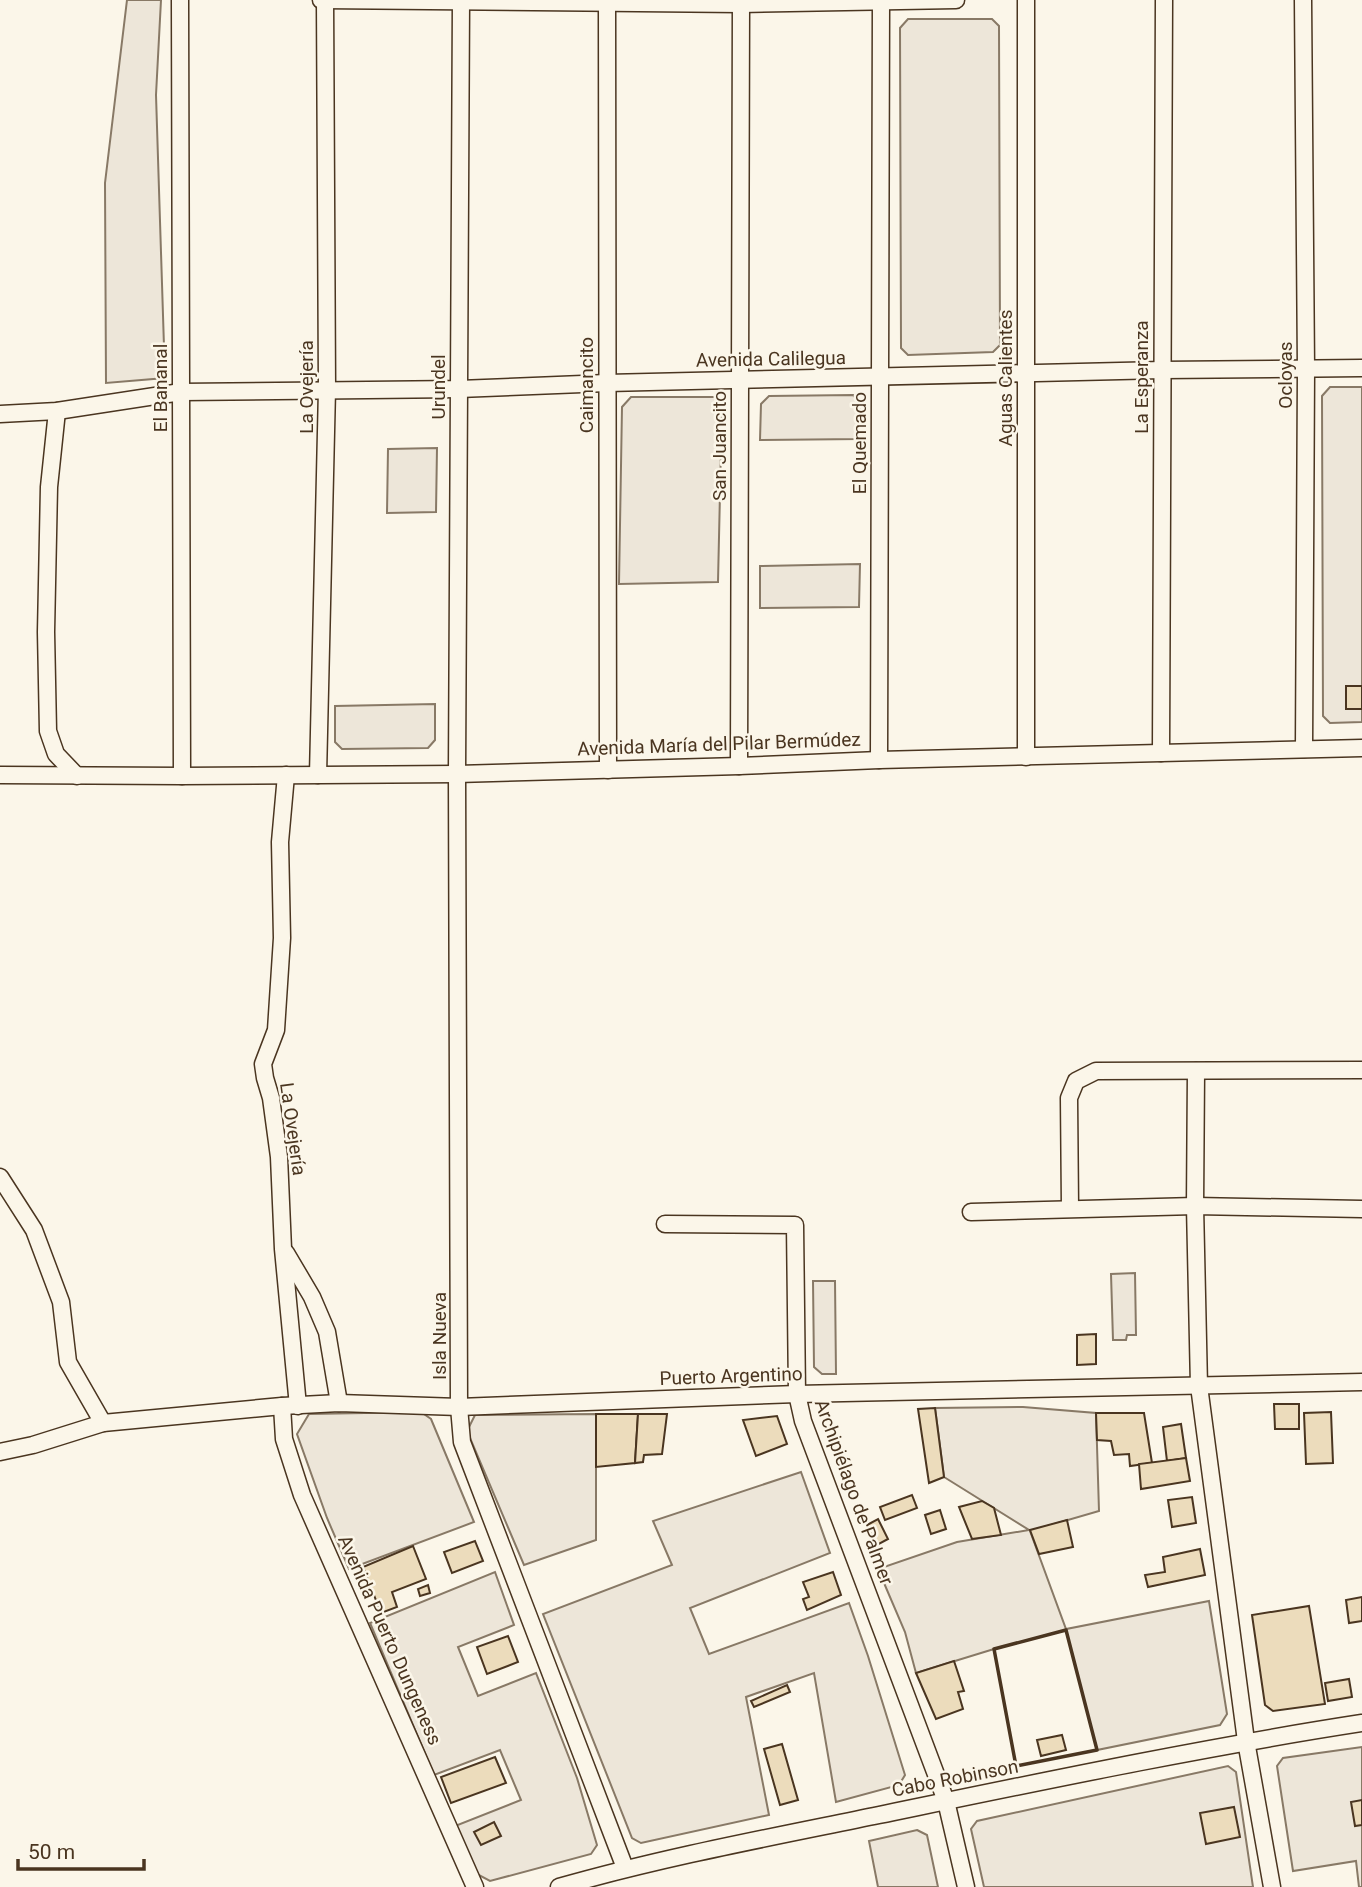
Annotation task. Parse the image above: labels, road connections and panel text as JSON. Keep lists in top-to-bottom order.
{
  "streets": {
    "street": [
      "Avenida Calilegua",
      "Ocloyas",
      "La Esperanza",
      "Aguas Calientes",
      "Caimancito",
      "La Ovejería",
      "Urundel",
      "El Bananal",
      "El Quemado",
      "San Juancito",
      "Avenida María del Pilar Bermúdez",
      "Isla Nueva",
      "Puerto Argentino",
      "Archipiélago de Palmer",
      "Avenida Puerto Dungeness",
      "Cabo Robinson"
    ]
  },
  "crossings": [
    ["Avenida Calilegua", "Ocloyas"],
    ["Avenida Calilegua", "La Esperanza"],
    ["Avenida Calilegua", "Aguas Calientes"],
    ["Avenida Calilegua", "Caimancito"],
    ["Avenida Calilegua", "La Ovejería"],
    ["Avenida Calilegua", "Urundel"],
    ["Avenida Calilegua", "El Bananal"],
    ["Avenida Calilegua", "El Quemado"],
    ["Avenida Calilegua", "San Juancito"],
    ["Ocloyas", "Avenida María del Pilar Bermúdez"],
    ["La Esperanza", "Avenida María del Pilar Bermúdez"],
    ["Aguas Calientes", "Avenida María del Pilar Bermúdez"],
    ["Caimancito", "Avenida María del Pilar Bermúdez"],
    ["La Ovejería", "Avenida María del Pilar Bermúdez"],
    ["La Ovejería", "Puerto Argentino"],
    ["La Ovejería", "Avenida Puerto Dungeness"],
    ["Urundel", "Avenida María del Pilar Bermúdez"],
    ["Urundel", "Isla Nueva"],
    ["El Bananal", "Avenida María del Pilar Bermúdez"],
    ["El Quemado", "Avenida María del Pilar Bermúdez"],
    ["San Juancito", "Avenida María del Pilar Bermúdez"],
    ["Avenida María del Pilar Bermúdez", "Isla Nueva"],
    ["Isla Nueva", "Puerto Argentino"],
    ["Isla Nueva", "Cabo Robinson"],
    ["Puerto Argentino", "Archipiélago de Palmer"],
    ["Puerto Argentino", "Avenida Puerto Dungeness"],
    ["Archipiélago de Palmer", "Cabo Robinson"]
  ],
  "scale_bar": "50 m"
}
